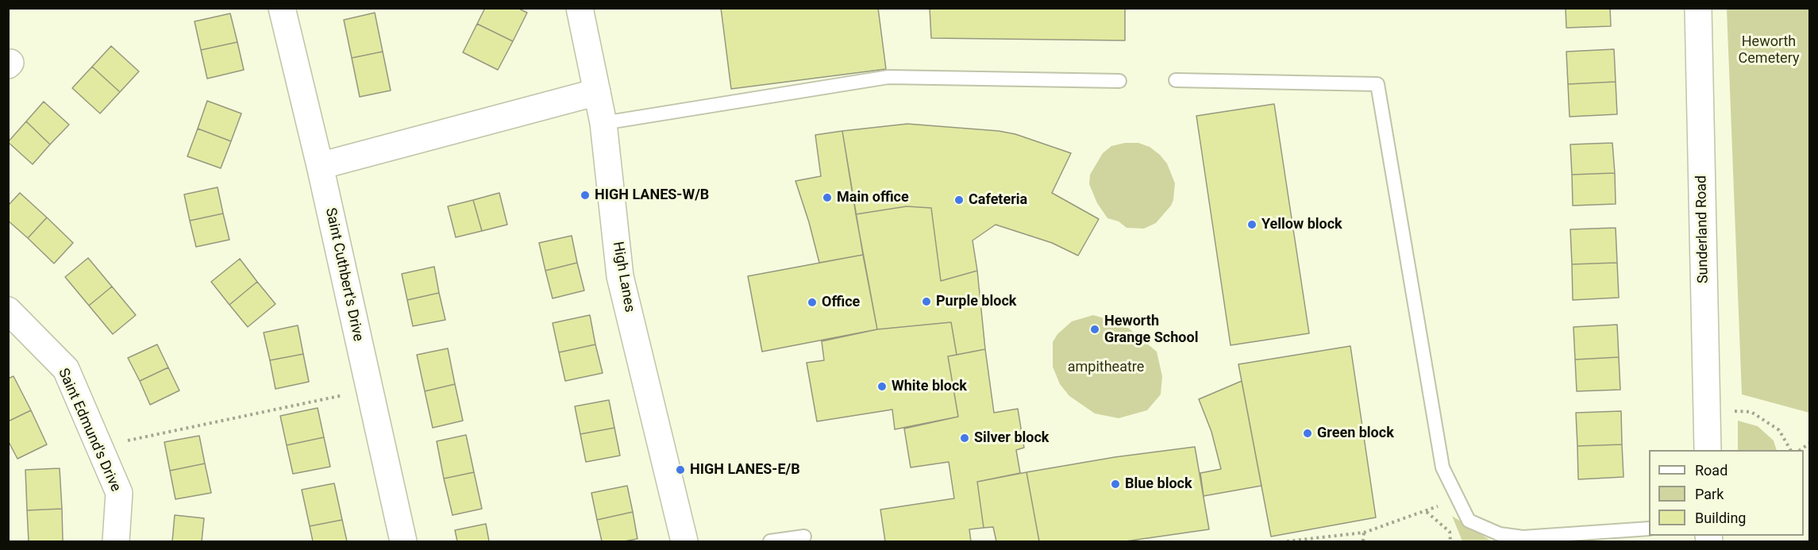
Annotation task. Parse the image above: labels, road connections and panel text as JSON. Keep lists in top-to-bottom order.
{
  "streets": {
    "street": [
      "Sunderland Road",
      "Saint Cuthbert's Drive",
      "High Lanes",
      "Saint Edmund's Drive"
    ]
  },
  "parks": ["Heworth Cemetery", "ampitheatre"],
  "places": [
    "HIGH LANES-W/B",
    "Main office",
    "Cafeteria",
    "Yellow block",
    "Purple block",
    "Office",
    "Heworth Grange School",
    "White block",
    "Green block",
    "Silver block",
    "HIGH LANES-E/B",
    "Blue block"
  ],
  "legend": ["Road", "Park", "Building"]
}
